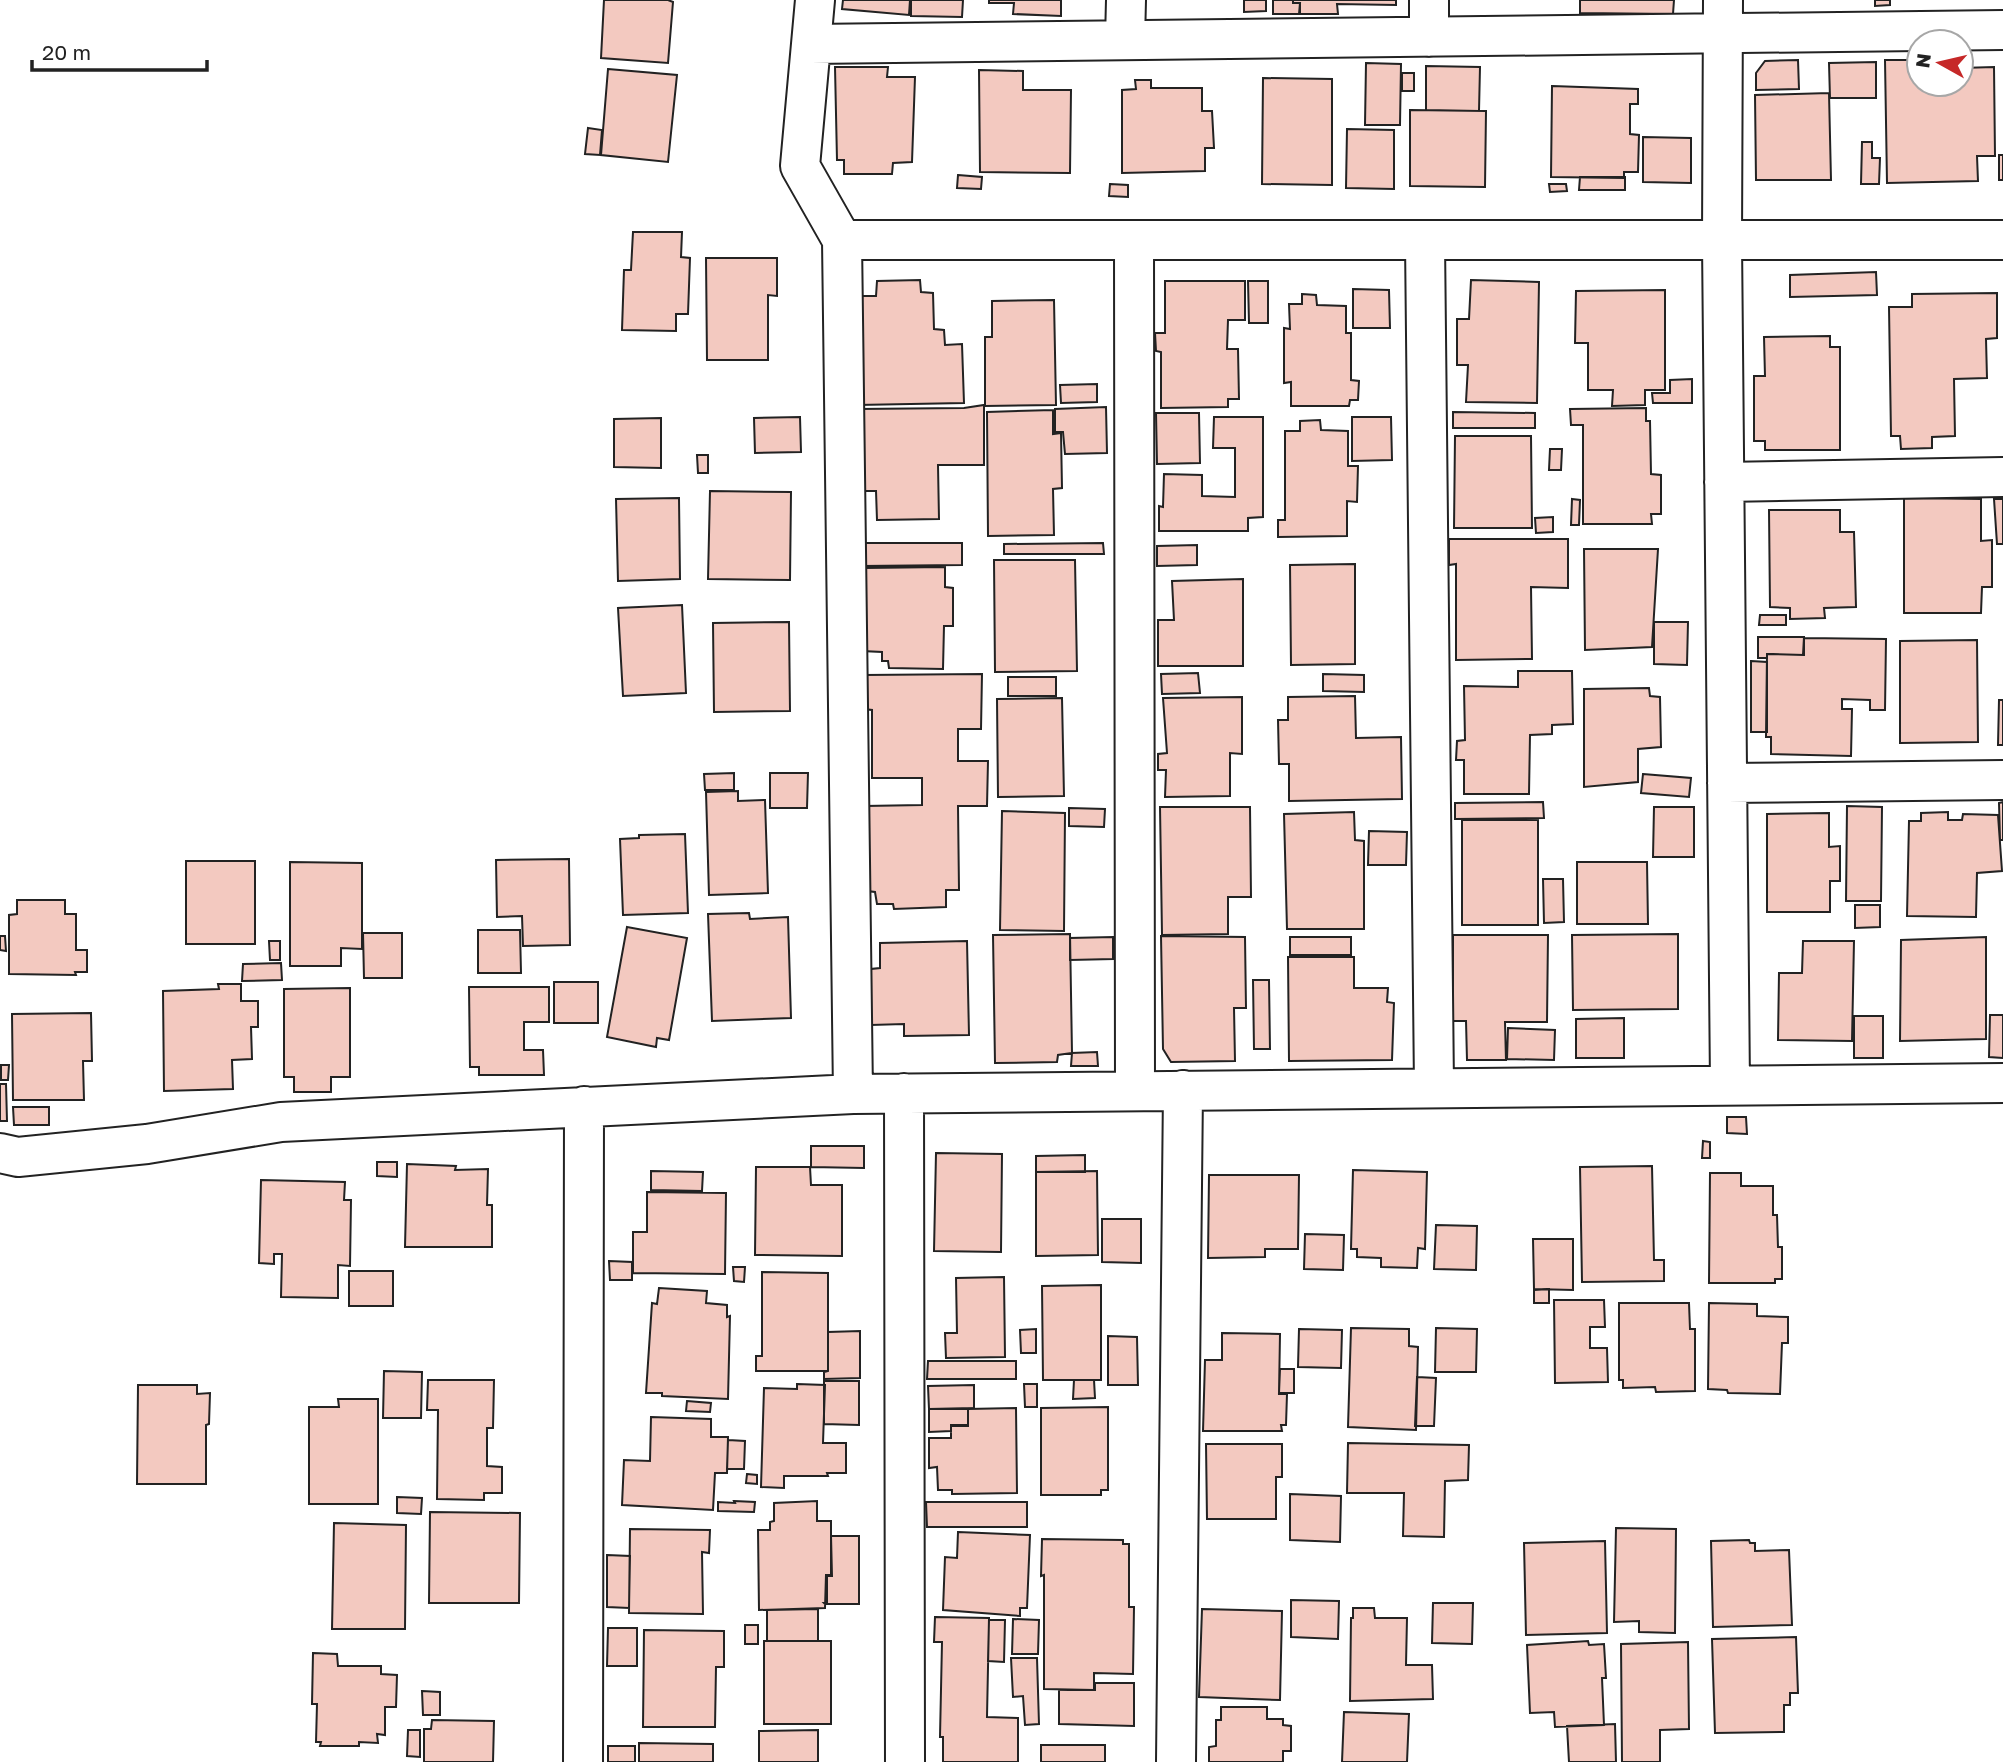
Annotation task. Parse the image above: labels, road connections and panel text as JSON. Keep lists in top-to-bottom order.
{
  "scale_bar": "20 m",
  "north": "left"
}
